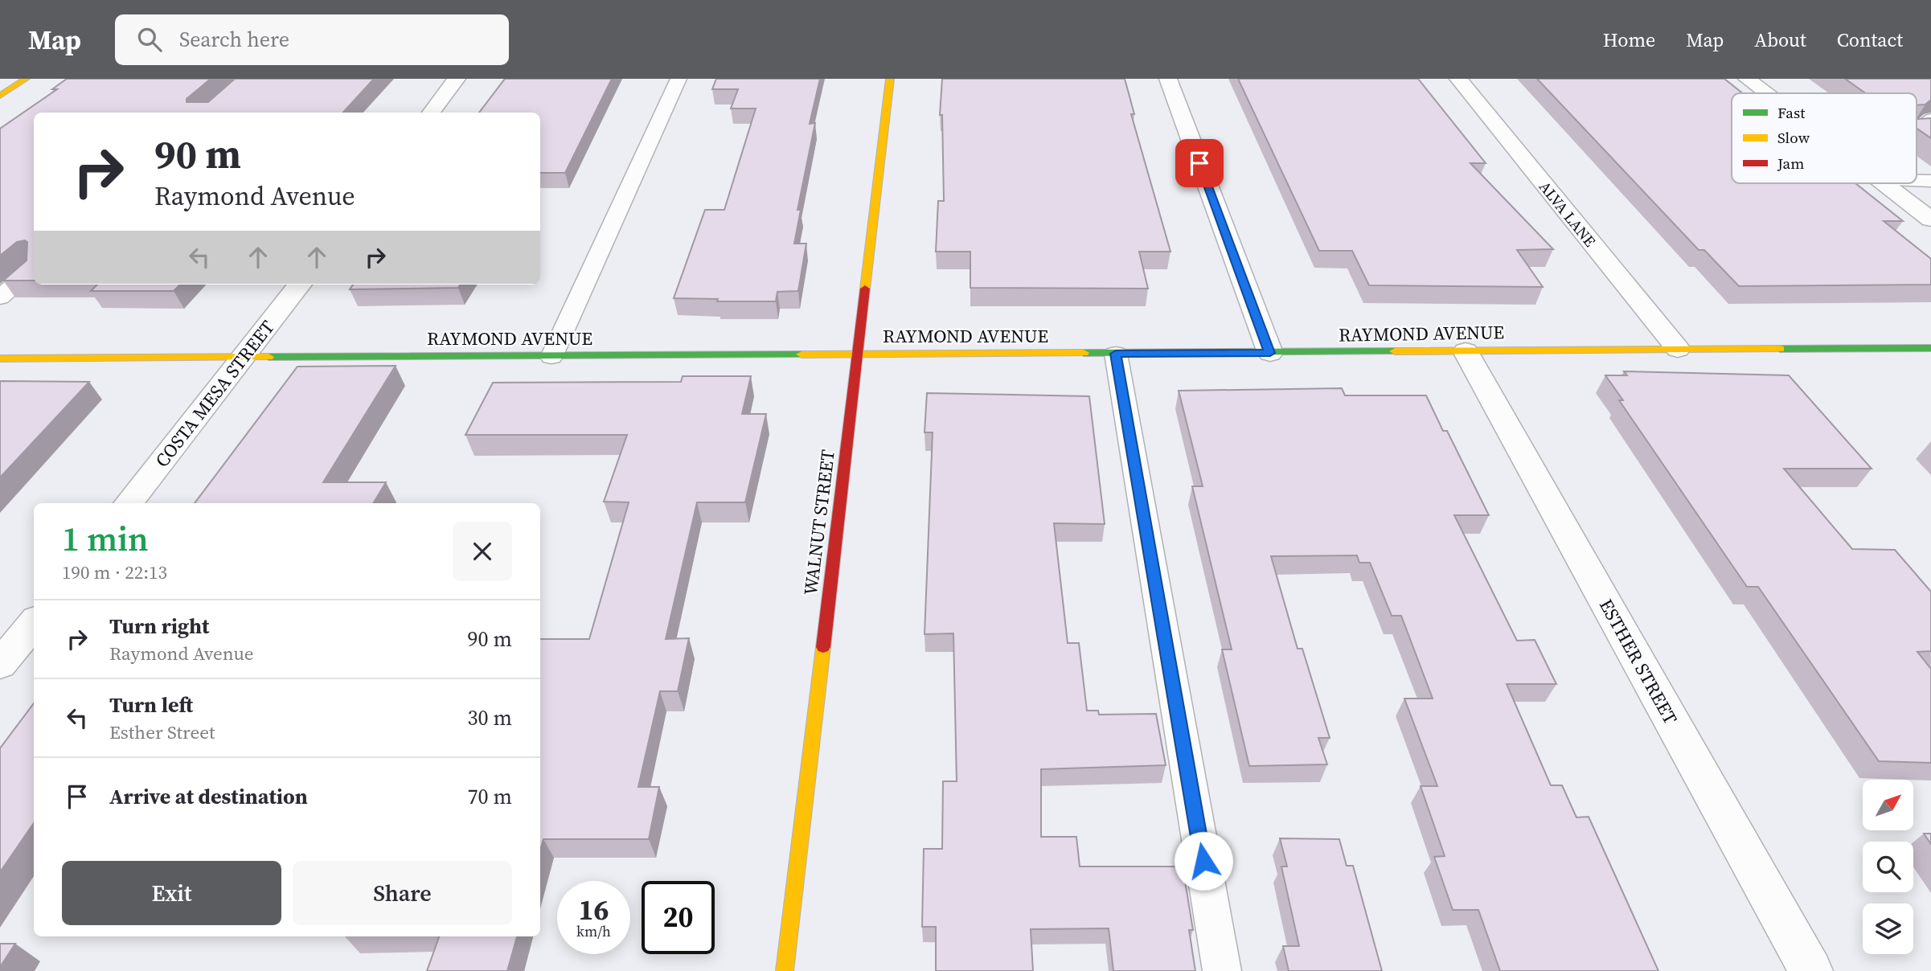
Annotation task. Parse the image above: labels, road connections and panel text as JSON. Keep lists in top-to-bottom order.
{
  "streets": {
    "street": [
      "ALVA LANE",
      "RAYMOND AVENUE",
      "COSTA MESA STREET",
      "WALNUT STREET",
      "ESTHER STREET"
    ]
  },
  "crossings": [
    ["ALVA LANE", "RAYMOND AVENUE"],
    ["RAYMOND AVENUE", "COSTA MESA STREET"],
    ["RAYMOND AVENUE", "WALNUT STREET"],
    ["RAYMOND AVENUE", "ESTHER STREET"]
  ],
  "legend": ["Fast", "Slow", "Jam"],
  "north": "top right",
  "page": {
    "header": "Map",
    "search": "Search here",
    "nav": [
      "Home",
      "Map",
      "About",
      "Contact"
    ],
    "turn": ["90 m", "Raymond Avenue"],
    "heading": ["1 min", "190 m · 22:13"],
    "list": [
      {
        "name": "Turn right",
        "note": "Raymond Avenue",
        "value": "90 m"
      },
      {
        "name": "Turn left",
        "note": "Esther Street",
        "value": "30 m"
      },
      {
        "name": "Arrive at destination",
        "value": "70 m"
      }
    ],
    "buttons": ["Exit", "Share"],
    "speed": "16 km/h",
    "limit": "20"
  }
}
